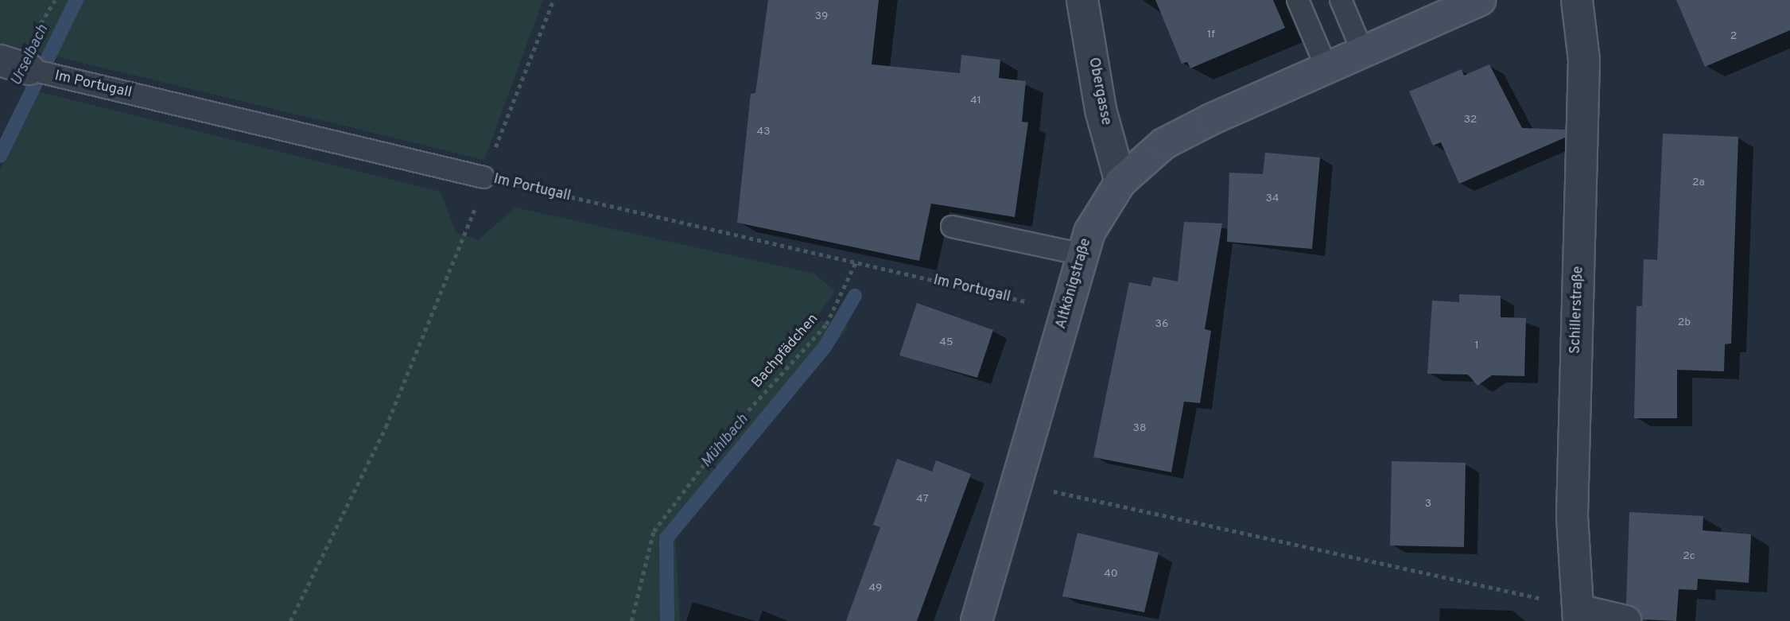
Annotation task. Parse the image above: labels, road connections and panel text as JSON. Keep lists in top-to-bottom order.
{
  "streets": {
    "street": [
      "Im Portugall",
      "Obergasse",
      "Altkönigstraße",
      "Schillerstraße"
    ],
    "path": ["Bachpfädchen"]
  },
  "crossings": [
    ["Im Portugall", "Altkönigstraße"],
    ["Im Portugall", "Bachpfädchen"],
    ["Obergasse", "Altkönigstraße"]
  ],
  "water": ["Urselbach", "Mühlbach"],
  "house_numbers": [
    "39",
    "1f",
    "2",
    "41",
    "32",
    "43",
    "2a",
    "34",
    "2b",
    "36",
    "45",
    "1",
    "38",
    "47",
    "3",
    "2c",
    "40",
    "49"
  ]
}
